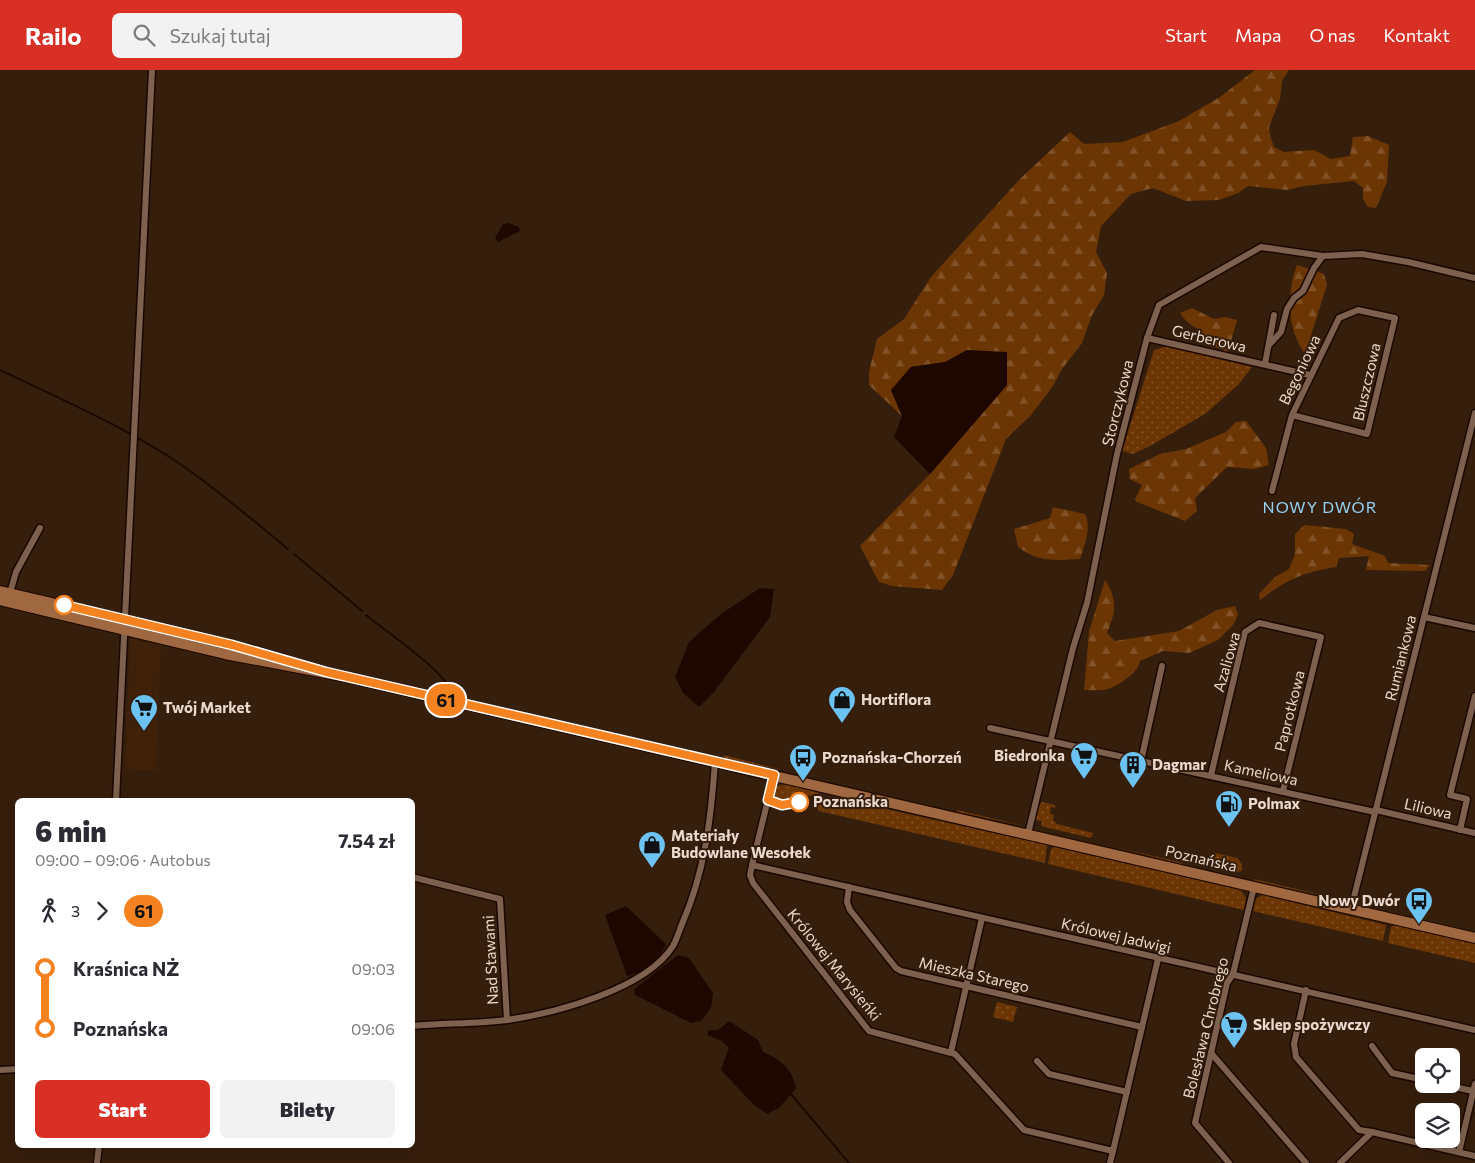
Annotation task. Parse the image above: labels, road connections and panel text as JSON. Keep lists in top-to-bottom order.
{
  "streets": {
    "main road": ["Poznańska"],
    "street": [
      "Gerberowa",
      "Begoniowa",
      "Bluszczowa",
      "Storczykowa",
      "Rumiankowa",
      "Azaliowa",
      "Paprotkowa",
      "Kameliowa",
      "Liliowa",
      "Królowej Jadwigi",
      "Nad Stawami",
      "Królowej Marysieńki",
      "Mieszka Starego",
      "Bolesława Chrobrego"
    ]
  },
  "crossings": [
    ["Gerberowa", "Begoniowa"],
    ["Gerberowa", "Storczykowa"],
    ["Begoniowa", "Bluszczowa"],
    ["Storczykowa", "Kameliowa"],
    ["Storczykowa", "Poznańska"],
    ["Rumiankowa", "Kameliowa"],
    ["Rumiankowa", "Liliowa"],
    ["Rumiankowa", "Poznańska"],
    ["Azaliowa", "Paprotkowa"],
    ["Azaliowa", "Kameliowa"],
    ["Paprotkowa", "Kameliowa"],
    ["Kameliowa", "Liliowa"],
    ["Poznańska", "Bolesława Chrobrego"],
    ["Królowej Jadwigi", "Królowej Marysieńki"],
    ["Królowej Jadwigi", "Mieszka Starego"],
    ["Królowej Jadwigi", "Bolesława Chrobrego"]
  ],
  "districts": ["NOWY DWÓR"],
  "places": {
    "shop": ["Hortiflora", "Materiały Budowlane Wesołek"],
    "supermarket": ["Twój Market", "Biedronka", "Sklep spożywczy"],
    "bus stop": ["Poznańska-Chorzeń", "Nowy Dwór"],
    "building": ["Dagmar"],
    "other": ["Poznańska"],
    "fuel station": ["Polmax"]
  },
  "lines": ["bus line 61"],
  "page": {
    "header": "Railo",
    "search": "Szukaj tutaj",
    "nav": [
      "Start",
      "Mapa",
      "O nas",
      "Kontakt"
    ],
    "on_map": "61",
    "heading": ["6 min", "09:00 – 09:06 · Autobus", "7.54 zł"],
    "legs": ["3", "61"],
    "list": [
      {
        "name": "Kraśnica NŻ",
        "value": "09:03"
      },
      {
        "name": "Poznańska",
        "value": "09:06"
      }
    ],
    "buttons": ["Start", "Bilety"]
  }
}
